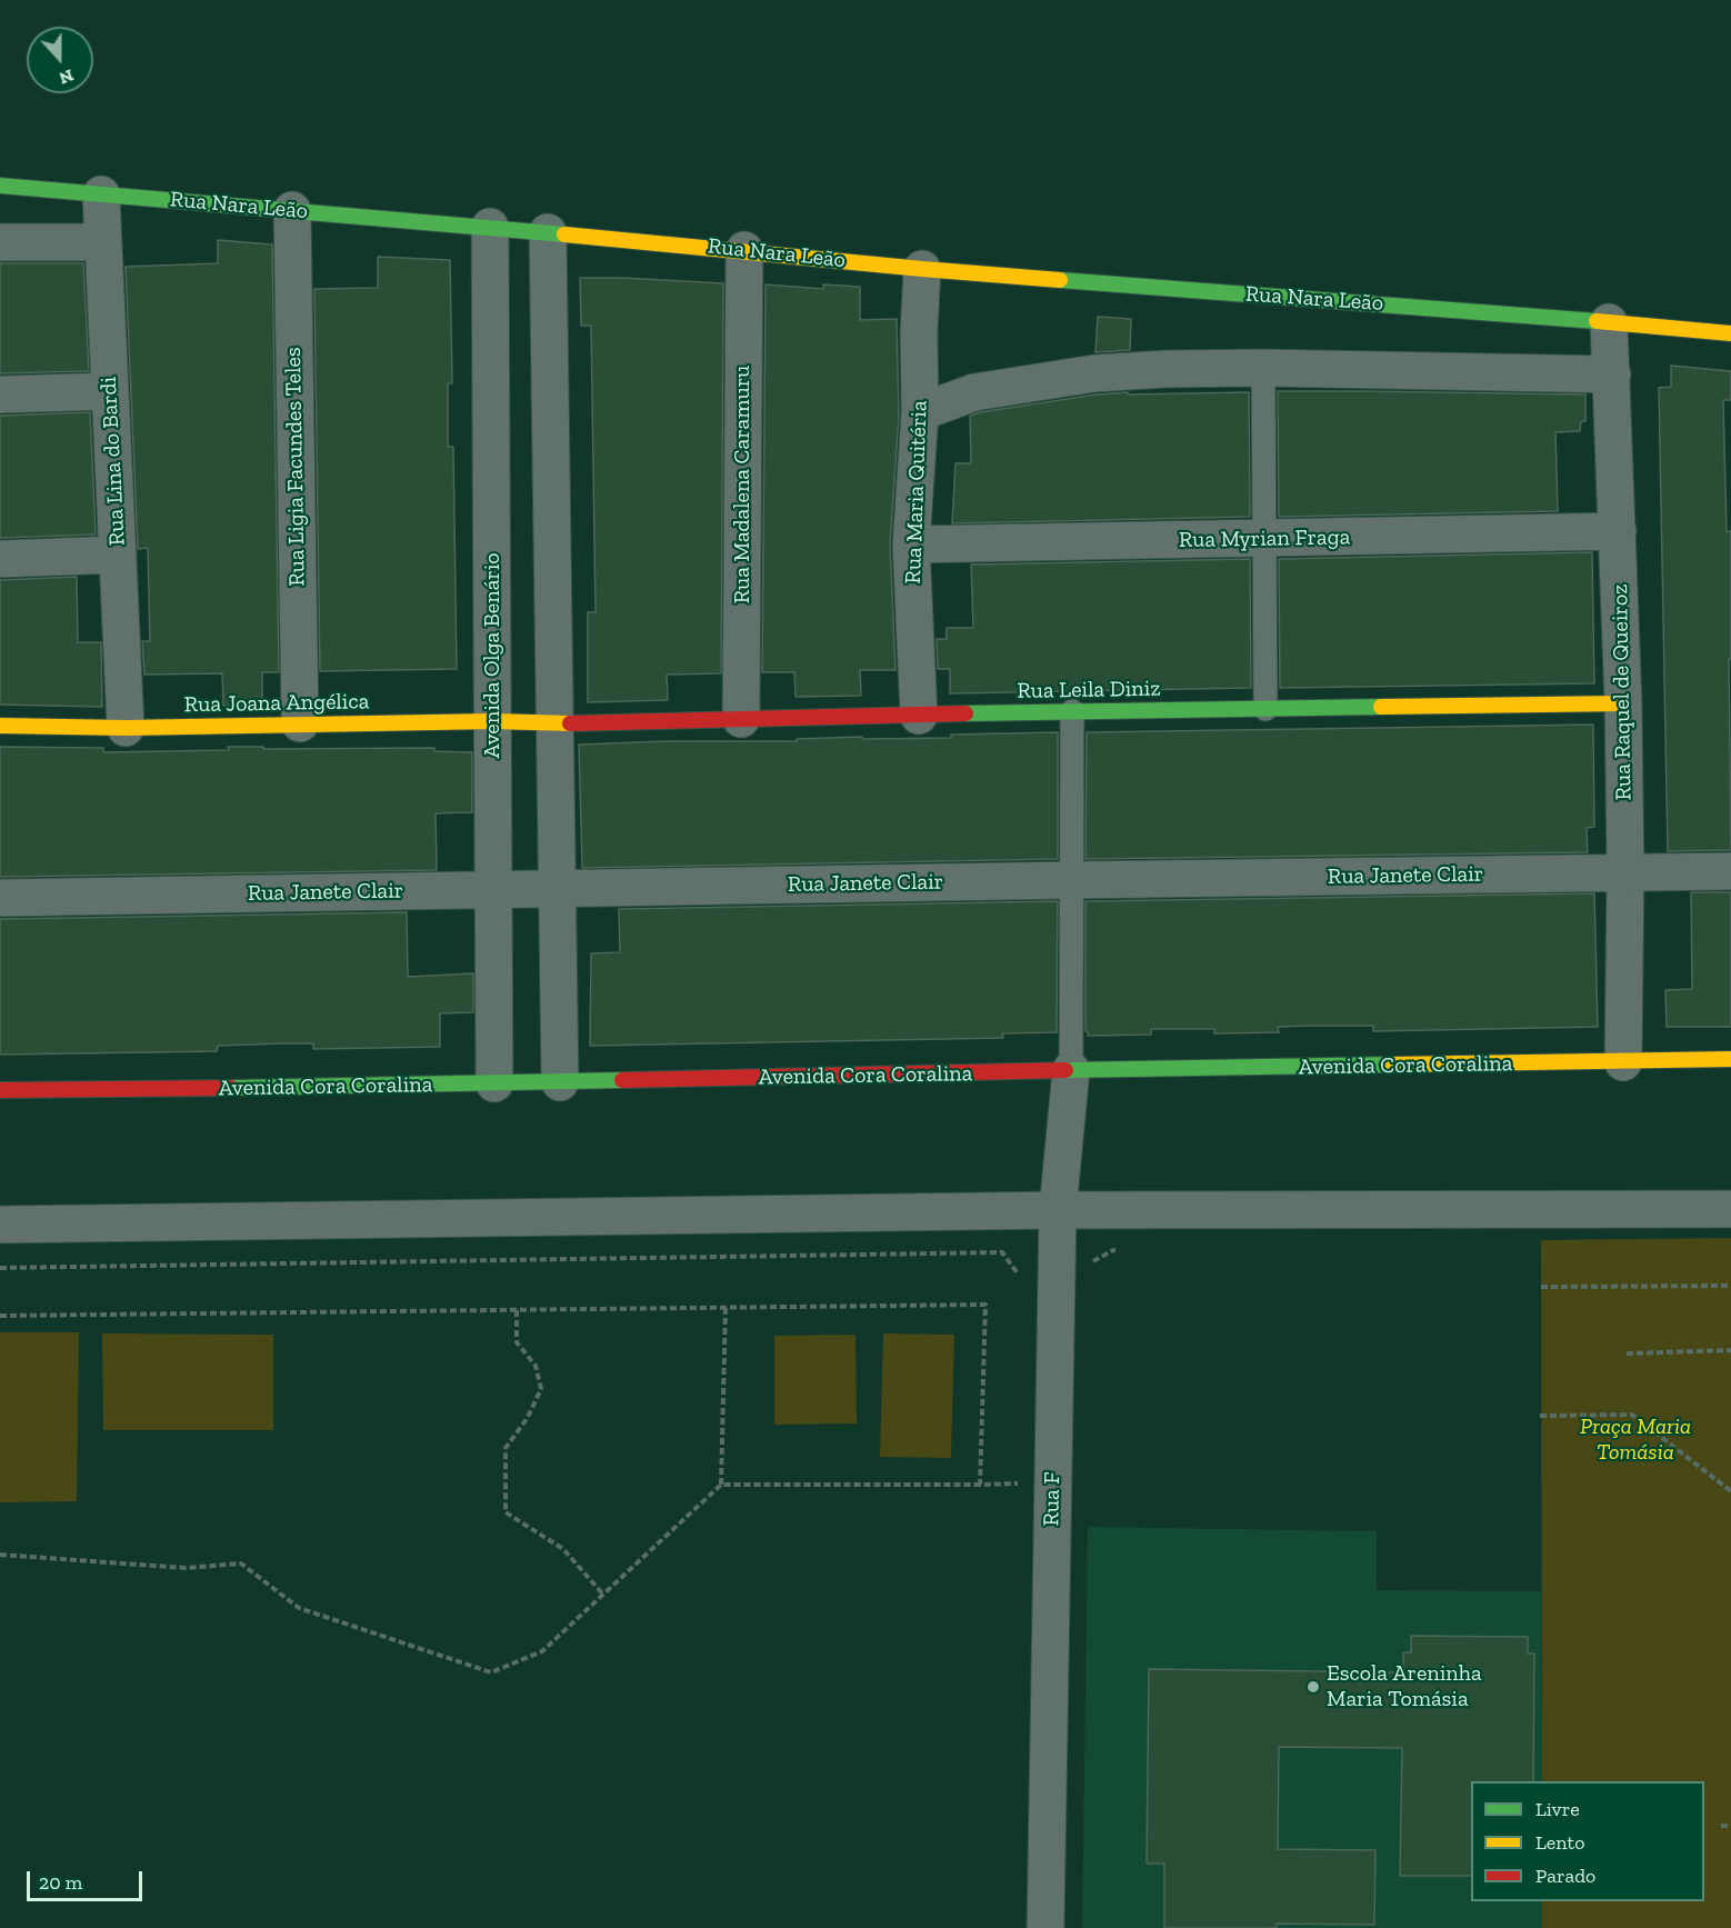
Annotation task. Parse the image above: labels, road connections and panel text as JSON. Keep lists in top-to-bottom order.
{
  "streets": {
    "street": [
      "Rua Nara Leão",
      "Rua Lina do Bardi",
      "Rua Ligia Facundes Teles",
      "Rua Madalena Caramuru",
      "Rua Maria Quitéria",
      "Rua Myrian Fraga",
      "Avenida Olga Benário",
      "Rua Leila Diniz",
      "Rua Raquel de Queiroz",
      "Rua Joana Angélica",
      "Rua Janete Clair",
      "Avenida Cora Coralina",
      "Rua F"
    ]
  },
  "crossings": [
    ["Rua Nara Leão", "Rua Lina do Bardi"],
    ["Rua Nara Leão", "Rua Ligia Facundes Teles"],
    ["Rua Nara Leão", "Rua Madalena Caramuru"],
    ["Rua Nara Leão", "Rua Maria Quitéria"],
    ["Rua Nara Leão", "Avenida Olga Benário"],
    ["Rua Nara Leão", "Rua Raquel de Queiroz"],
    ["Rua Lina do Bardi", "Rua Joana Angélica"],
    ["Rua Ligia Facundes Teles", "Rua Joana Angélica"],
    ["Rua Madalena Caramuru", "Rua Leila Diniz"],
    ["Rua Maria Quitéria", "Rua Myrian Fraga"],
    ["Rua Maria Quitéria", "Rua Leila Diniz"],
    ["Rua Myrian Fraga", "Rua Raquel de Queiroz"],
    ["Avenida Olga Benário", "Rua Joana Angélica"],
    ["Avenida Olga Benário", "Rua Janete Clair"],
    ["Avenida Olga Benário", "Avenida Cora Coralina"],
    ["Rua Leila Diniz", "Rua Raquel de Queiroz"],
    ["Rua Leila Diniz", "Rua Joana Angélica"],
    ["Rua Raquel de Queiroz", "Rua Janete Clair"],
    ["Rua Raquel de Queiroz", "Avenida Cora Coralina"],
    ["Avenida Cora Coralina", "Rua F"]
  ],
  "parks": ["Praça Maria Tomásia"],
  "places": ["Escola Areninha Maria Tomásia"],
  "legend": ["Livre", "Lento", "Parado"],
  "scale_bar": "20 m",
  "north": "bottom"
}
